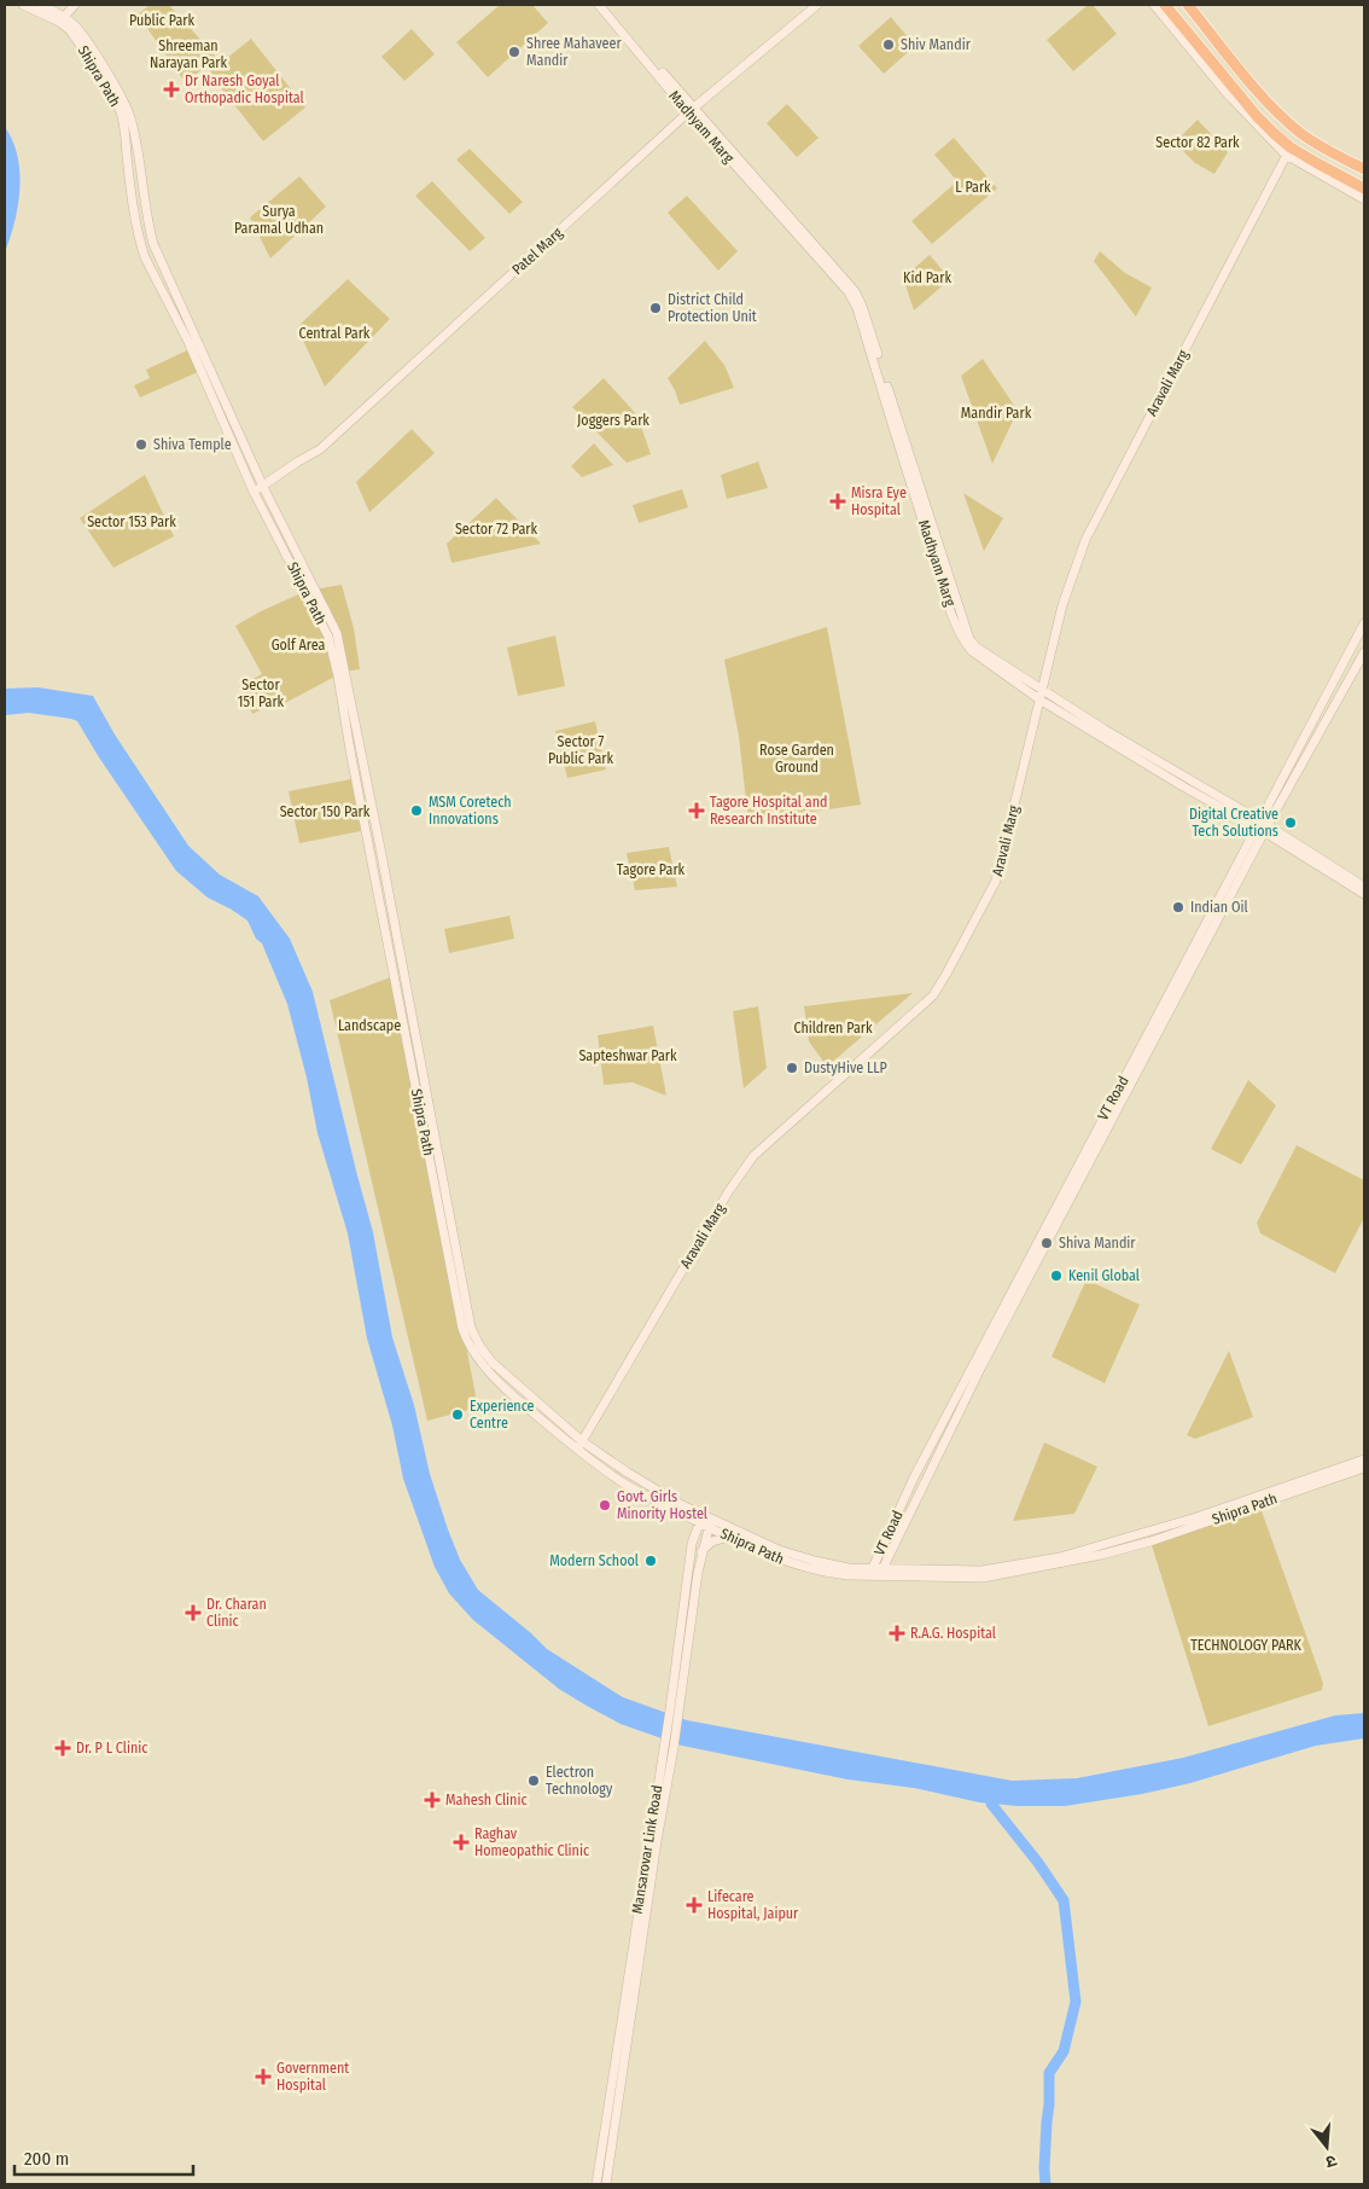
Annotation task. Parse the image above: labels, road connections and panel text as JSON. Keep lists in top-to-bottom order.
{
  "streets": {
    "street": [
      "Shipra Path",
      "Madhyam Marg",
      "Patel Marg",
      "Aravali Marg",
      "VT Road",
      "Mansarovar Link Road"
    ]
  },
  "crossings": [
    ["Shipra Path", "Patel Marg"],
    ["Shipra Path", "Aravali Marg"],
    ["Shipra Path", "VT Road"],
    ["Shipra Path", "Mansarovar Link Road"],
    ["Madhyam Marg", "Patel Marg"],
    ["Madhyam Marg", "Aravali Marg"],
    ["Madhyam Marg", "VT Road"]
  ],
  "parks": [
    "Public Park",
    "Shreeman Narayan Park",
    "Sector 82 Park",
    "L Park",
    "Surya Paramal Udhan",
    "Kid Park",
    "Central Park",
    "Mandir Park",
    "Joggers Park",
    "Sector 153 Park",
    "Sector 72 Park",
    "Golf Area",
    "Sector 151 Park",
    "Sector 7 Public Park",
    "Rose Garden Ground",
    "Sector 150 Park",
    "Tagore Park",
    "Landscape",
    "Children Park",
    "Sapteshwar Park",
    "TECHNOLOGY PARK"
  ],
  "places": {
    "other": [
      "Shiv Mandir",
      "Shree Mahaveer Mandir",
      "District Child Protection Unit",
      "Shiva Temple",
      "MSM Coretech Innovations",
      "Digital Creative Tech Solutions",
      "Indian Oil",
      "DustyHive LLP",
      "Shiva Mandir",
      "Kenil Global",
      "Experience Centre",
      "Govt. Girls Minority Hostel",
      "Modern School",
      "Electron Technology"
    ],
    "health": [
      "Dr Naresh Goyal Orthopadic Hospital",
      "Misra Eye Hospital",
      "Tagore Hospital and Research Institute",
      "Dr. Charan Clinic",
      "R.A.G. Hospital",
      "Dr. P L Clinic",
      "Mahesh Clinic",
      "Raghav Homeopathic Clinic",
      "Lifecare Hospital, Jaipur",
      "Government Hospital"
    ]
  },
  "scale_bar": "200 m",
  "north": "bottom"
}
